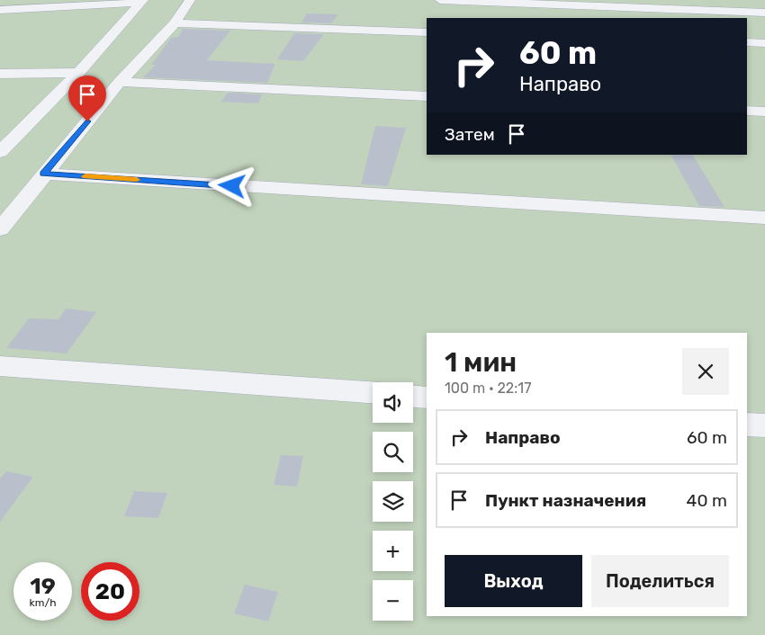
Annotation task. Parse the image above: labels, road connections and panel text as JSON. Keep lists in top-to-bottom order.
{
  "page": {
    "turn": ["60 m", "Направо"],
    "then": "Затем",
    "heading": ["1 мин", "100 m · 22:17"],
    "map_buttons": ["+", "−"],
    "list": [
      {
        "name": "Направо",
        "value": "60 m"
      },
      {
        "name": "Пункт назначения",
        "value": "40 m"
      }
    ],
    "buttons": ["Выход", "Поделиться"],
    "speed": "19 km/h",
    "limit": "20"
  }
}
